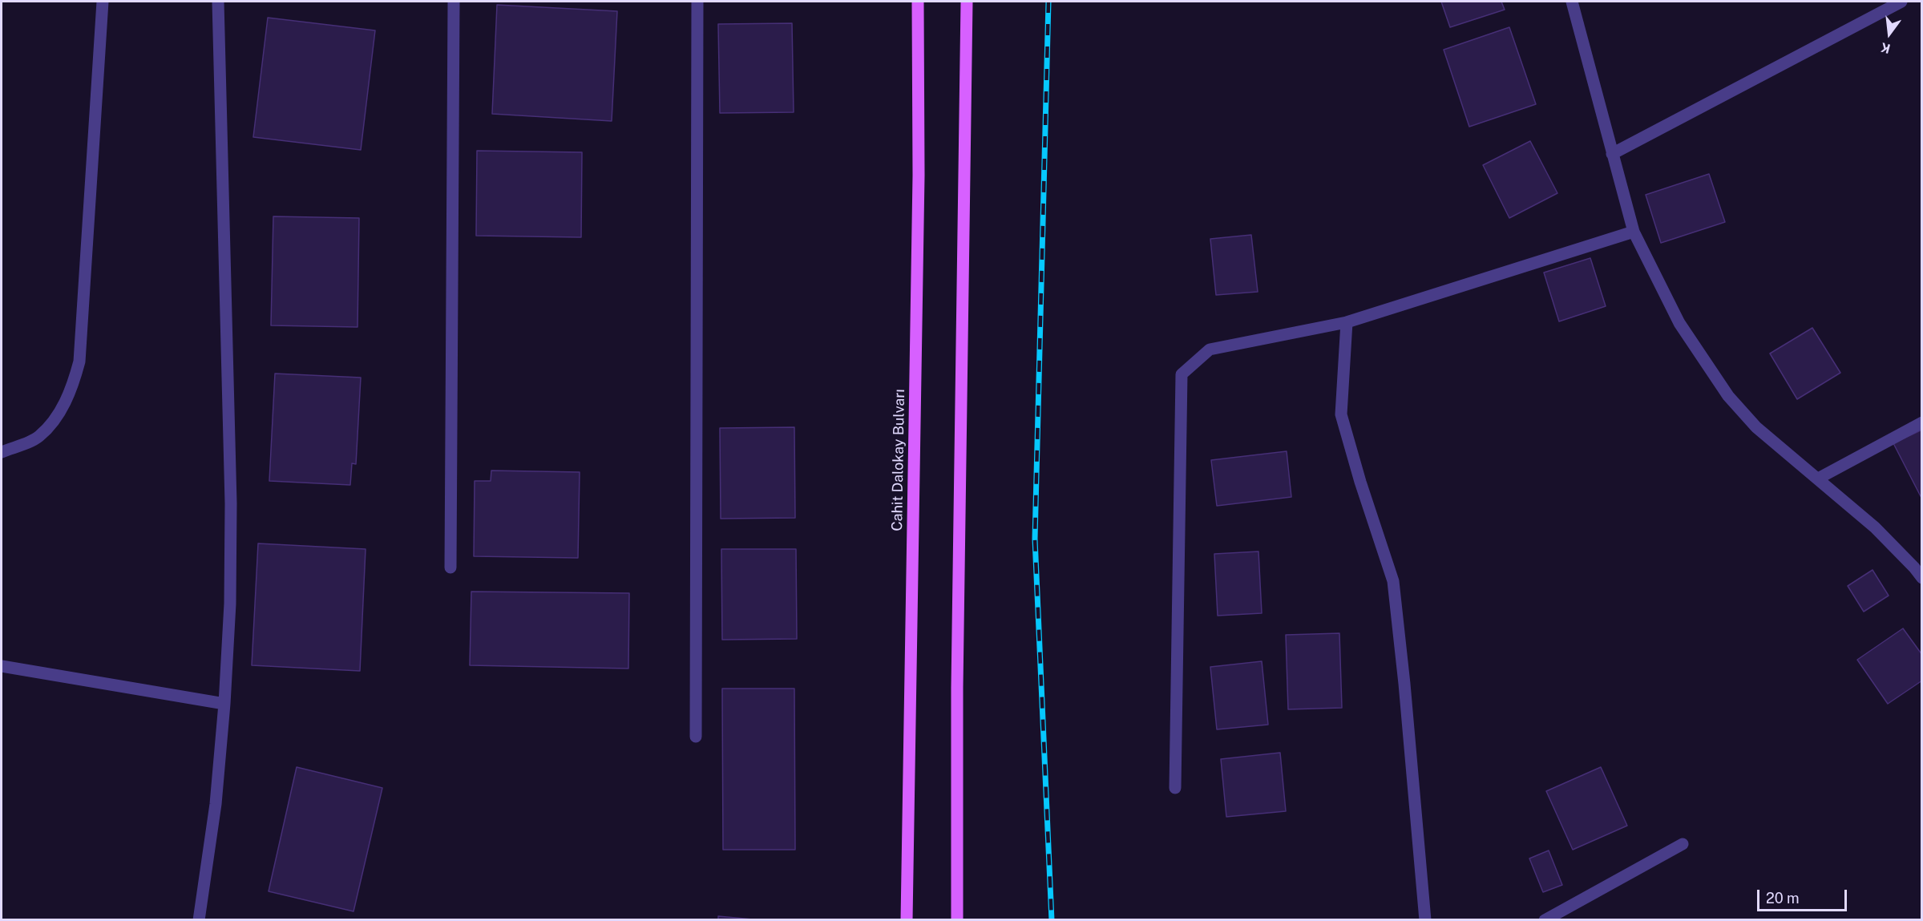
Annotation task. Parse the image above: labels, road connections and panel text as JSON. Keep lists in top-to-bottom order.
{
  "streets": {
    "main road": ["Cahit Dalokay Bulvarı"]
  },
  "scale_bar": "20 m",
  "north": "bottom"
}
